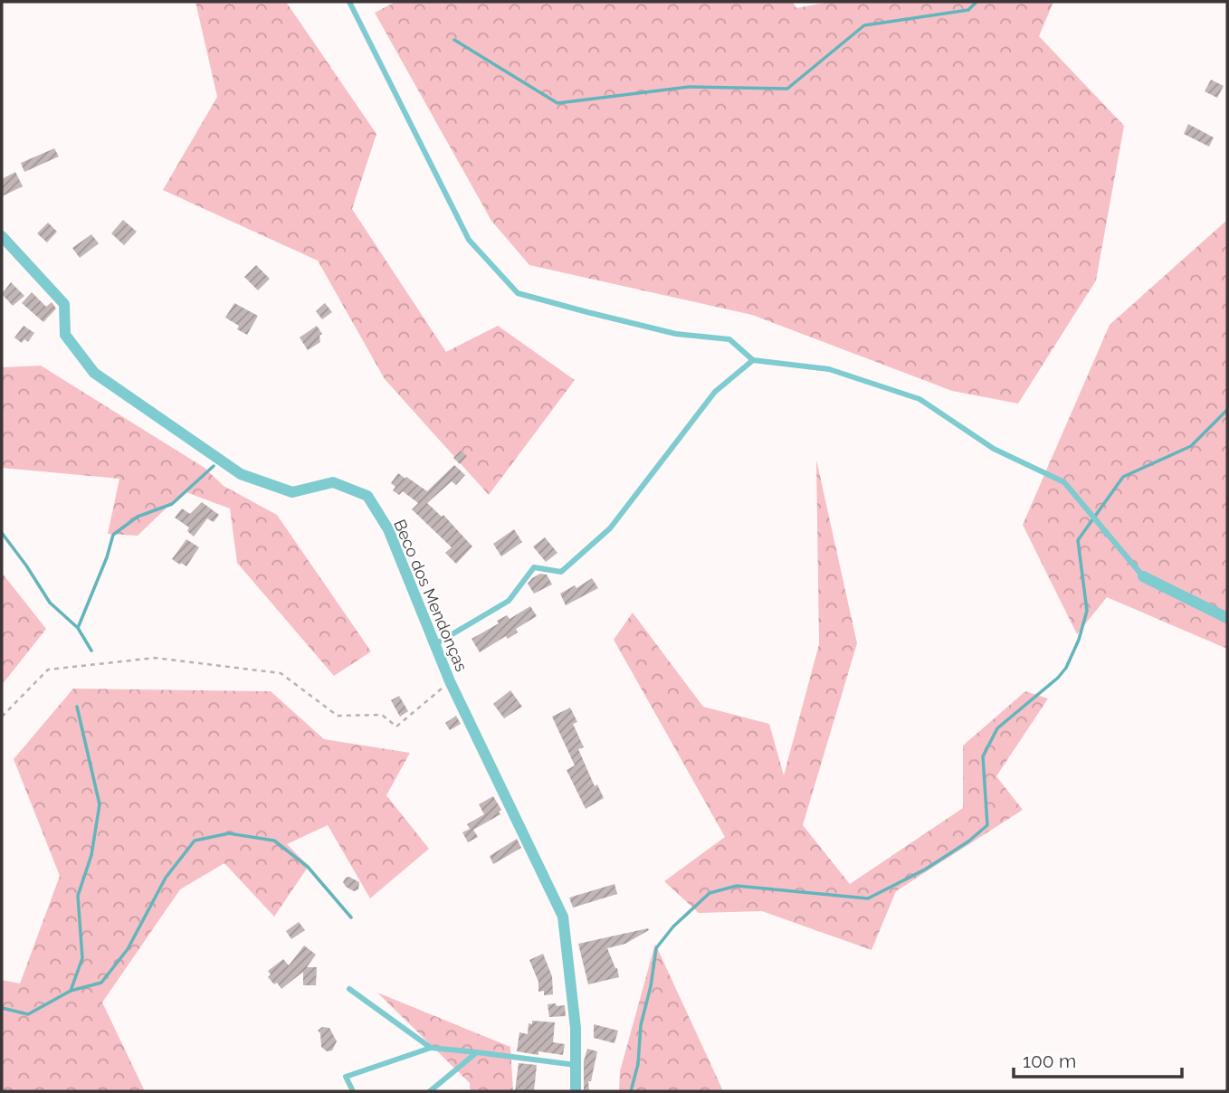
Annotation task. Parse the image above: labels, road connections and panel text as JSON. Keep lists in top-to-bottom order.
{
  "streets": {
    "street": ["Beco dos Mendonças"]
  },
  "scale_bar": "100 m"
}
